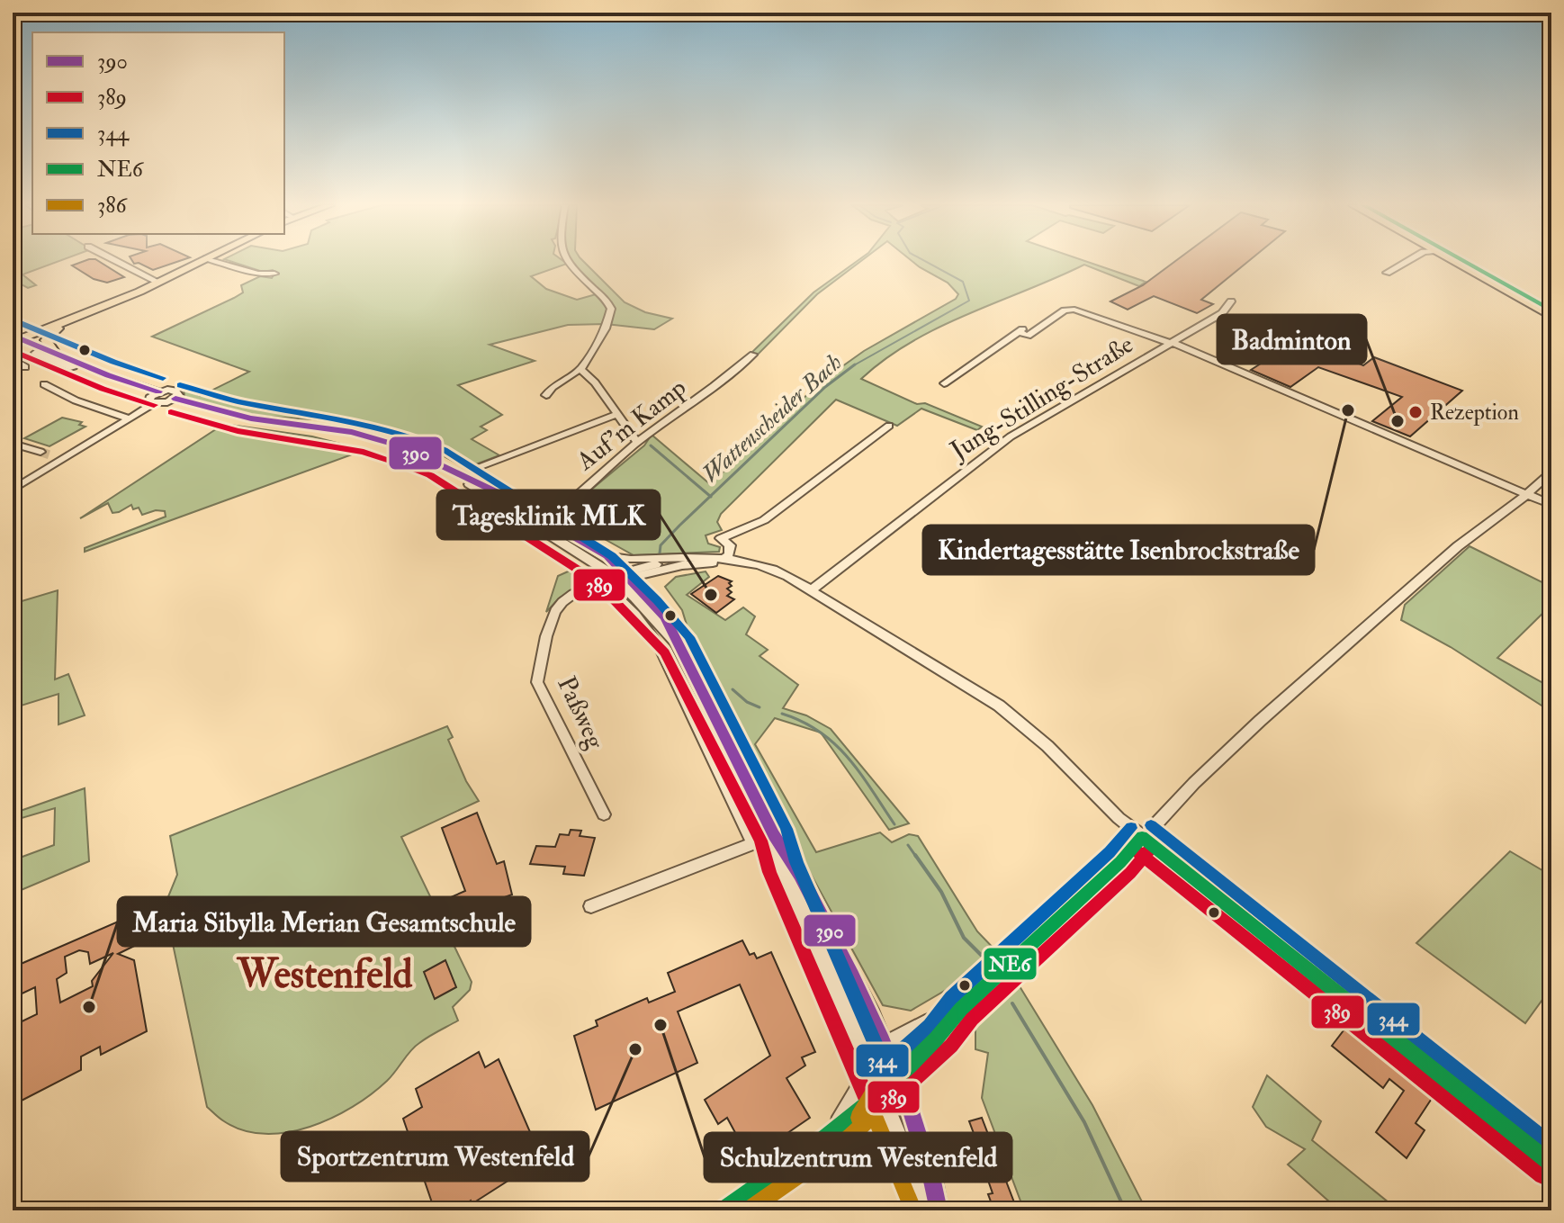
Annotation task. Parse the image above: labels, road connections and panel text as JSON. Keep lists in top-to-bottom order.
{
  "streets": {
    "street": ["Jung-Stilling-Straße", "Auf'm Kamp", "Paßweg"]
  },
  "districts": ["Westenfeld"],
  "water": ["Wattenscheider Bach"],
  "places": [
    "Kindertagesstätte Isenbrockstraße",
    "Rezeption",
    "Badminton",
    "Tagesklinik MLK",
    "Maria Sibylla Merian Gesamtschule",
    "Schulzentrum Westenfeld",
    "Sportzentrum Westenfeld"
  ],
  "lines": [
    "transit line NE6",
    "transit line 344",
    "transit line 390",
    "transit line 389",
    "transit line 386"
  ],
  "legend": [
    "390",
    "389",
    "344",
    "NE6",
    "386"
  ]
}
